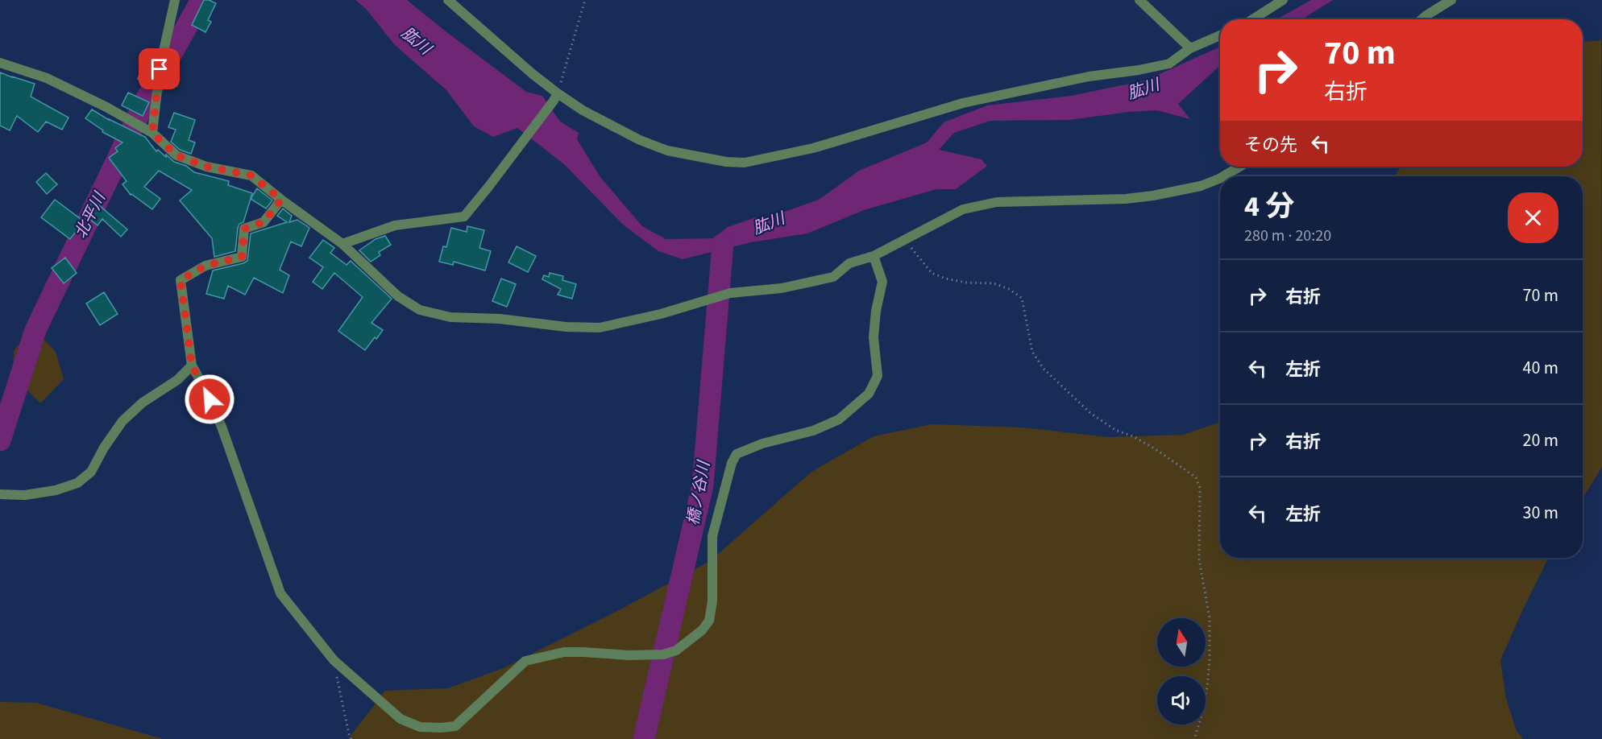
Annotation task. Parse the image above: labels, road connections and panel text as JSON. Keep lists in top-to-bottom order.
{
  "water": ["肱川", "北平川", "橋ノ谷川"],
  "north": "top",
  "page": {
    "turn": ["70 m", "右折"],
    "then": "その先",
    "heading": ["4 分", "280 m · 20:20"],
    "list": [
      {
        "name": "右折",
        "value": "70 m"
      },
      {
        "name": "左折",
        "value": "40 m"
      },
      {
        "name": "右折",
        "value": "20 m"
      },
      {
        "name": "左折",
        "value": "30 m"
      }
    ]
  }
}
